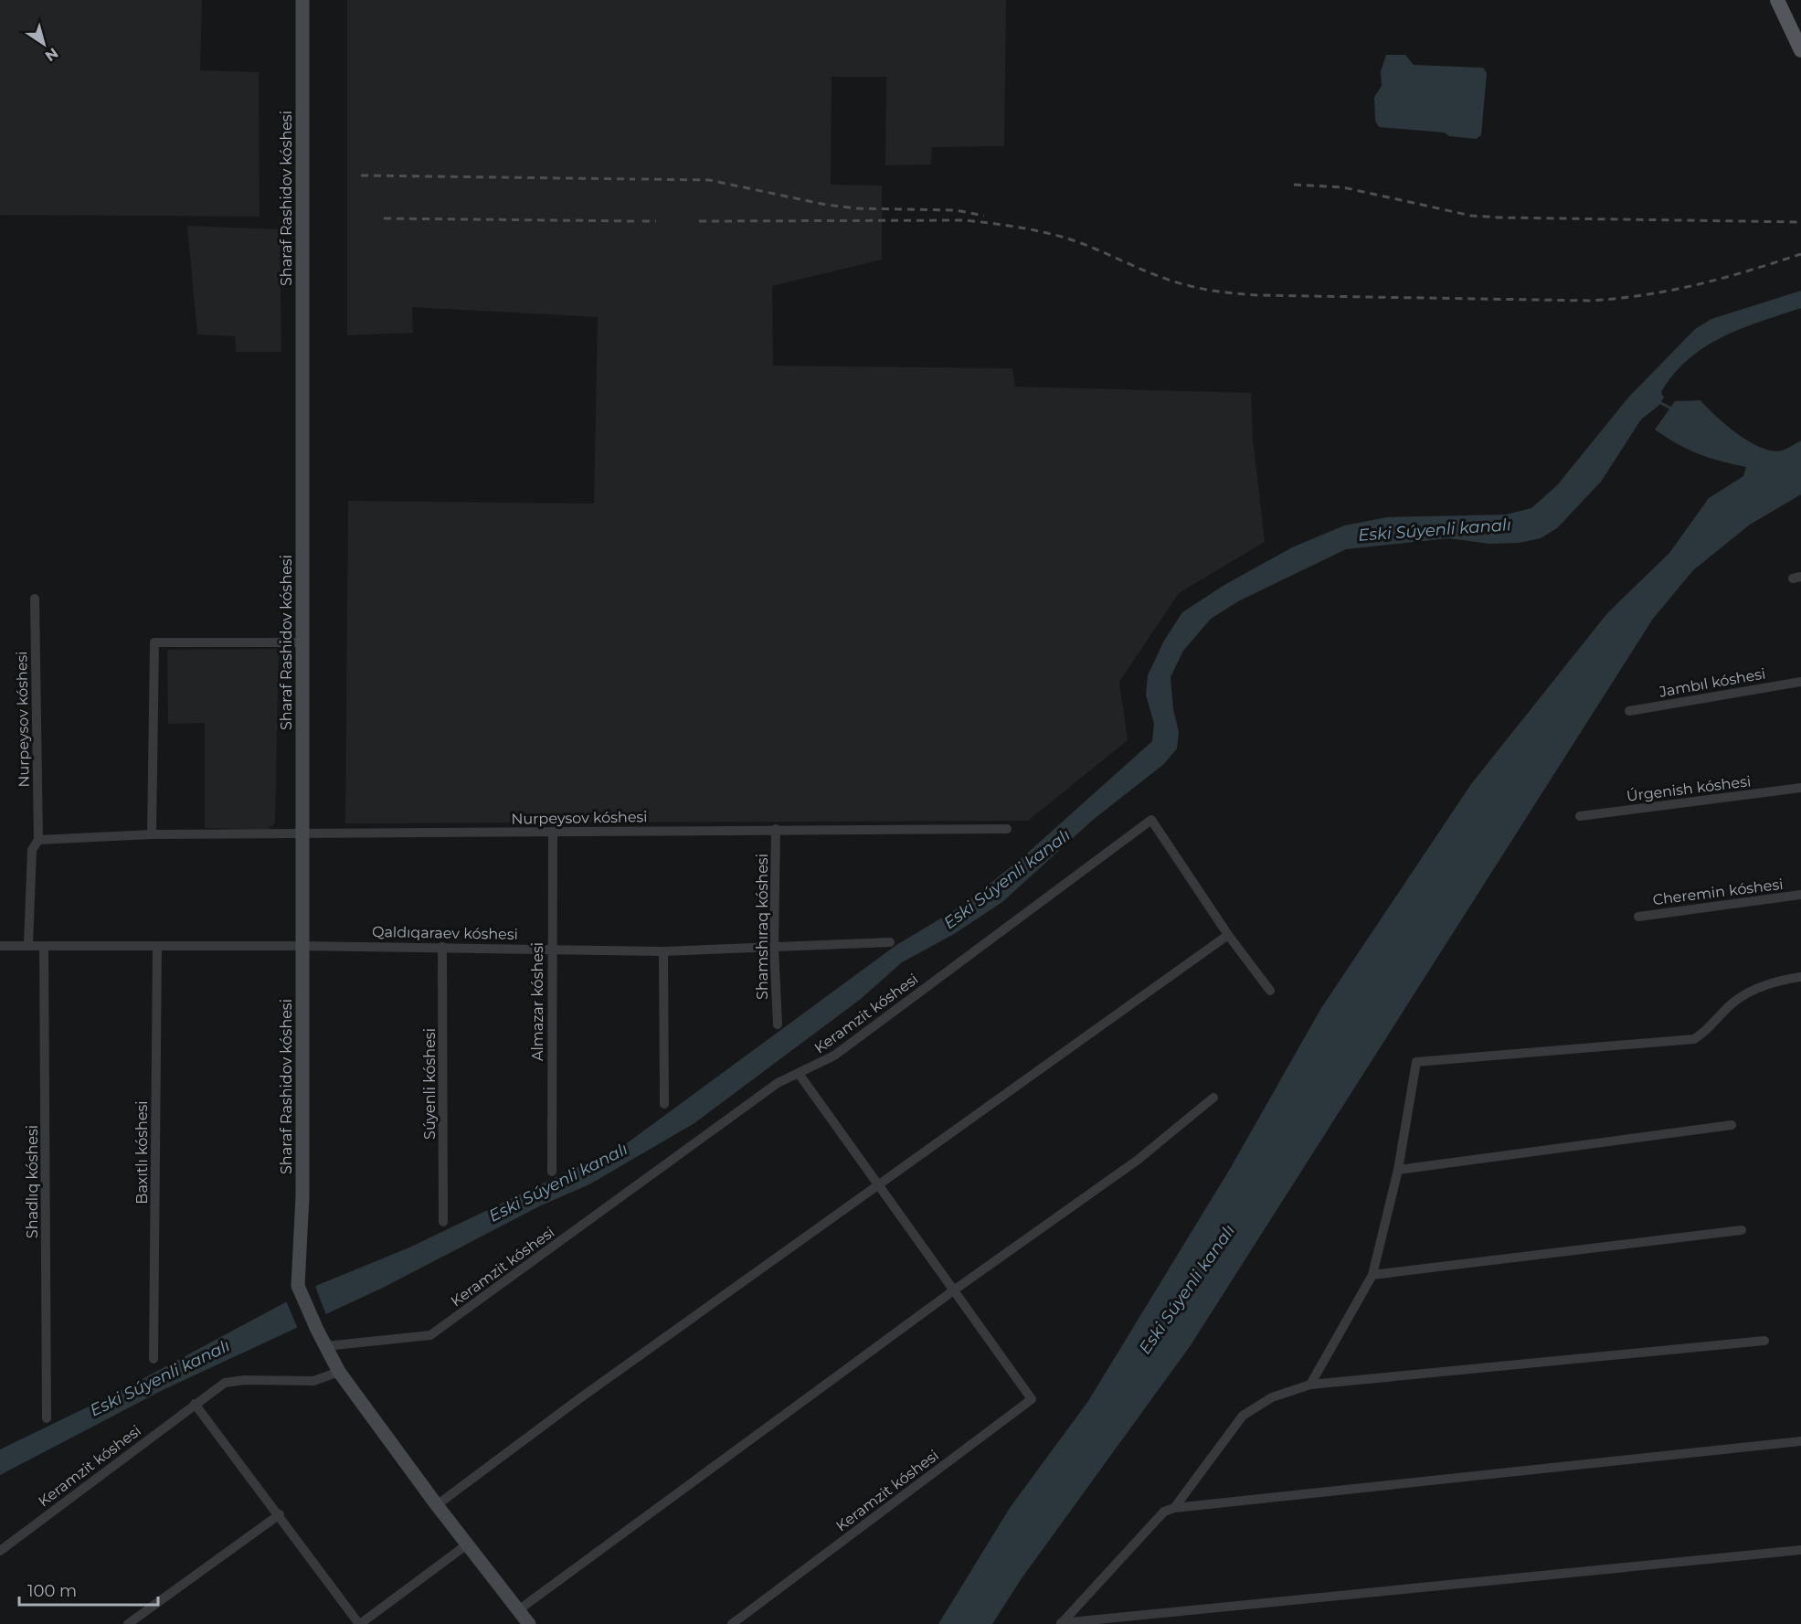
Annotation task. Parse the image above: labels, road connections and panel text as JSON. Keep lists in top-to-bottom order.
{
  "streets": {
    "street": [
      "Sharaf Rashidov kóshesi",
      "Jambıl kóshesi",
      "Nurpeysov kóshesi",
      "Úrgenish kóshesi",
      "Cheremin kóshesi",
      "Shamshıraq kóshesi",
      "Qaldıqaraev kóshesi",
      "Almazar kóshesi",
      "Keramzit kóshesi",
      "Súyenli kóshesi",
      "Baxıtlı kóshesi",
      "Shadlıq kóshesi"
    ]
  },
  "crossings": [
    ["Sharaf Rashidov kóshesi", "Nurpeysov kóshesi"],
    ["Sharaf Rashidov kóshesi", "Qaldıqaraev kóshesi"],
    ["Sharaf Rashidov kóshesi", "Keramzit kóshesi"],
    ["Nurpeysov kóshesi", "Shamshıraq kóshesi"],
    ["Nurpeysov kóshesi", "Qaldıqaraev kóshesi"],
    ["Nurpeysov kóshesi", "Almazar kóshesi"],
    ["Shamshıraq kóshesi", "Qaldıqaraev kóshesi"],
    ["Qaldıqaraev kóshesi", "Almazar kóshesi"],
    ["Qaldıqaraev kóshesi", "Súyenli kóshesi"],
    ["Qaldıqaraev kóshesi", "Baxıtlı kóshesi"],
    ["Qaldıqaraev kóshesi", "Shadlıq kóshesi"]
  ],
  "water": ["Eski Súyenli kanalı"],
  "scale_bar": "100 m",
  "north": "bottom right"
}
